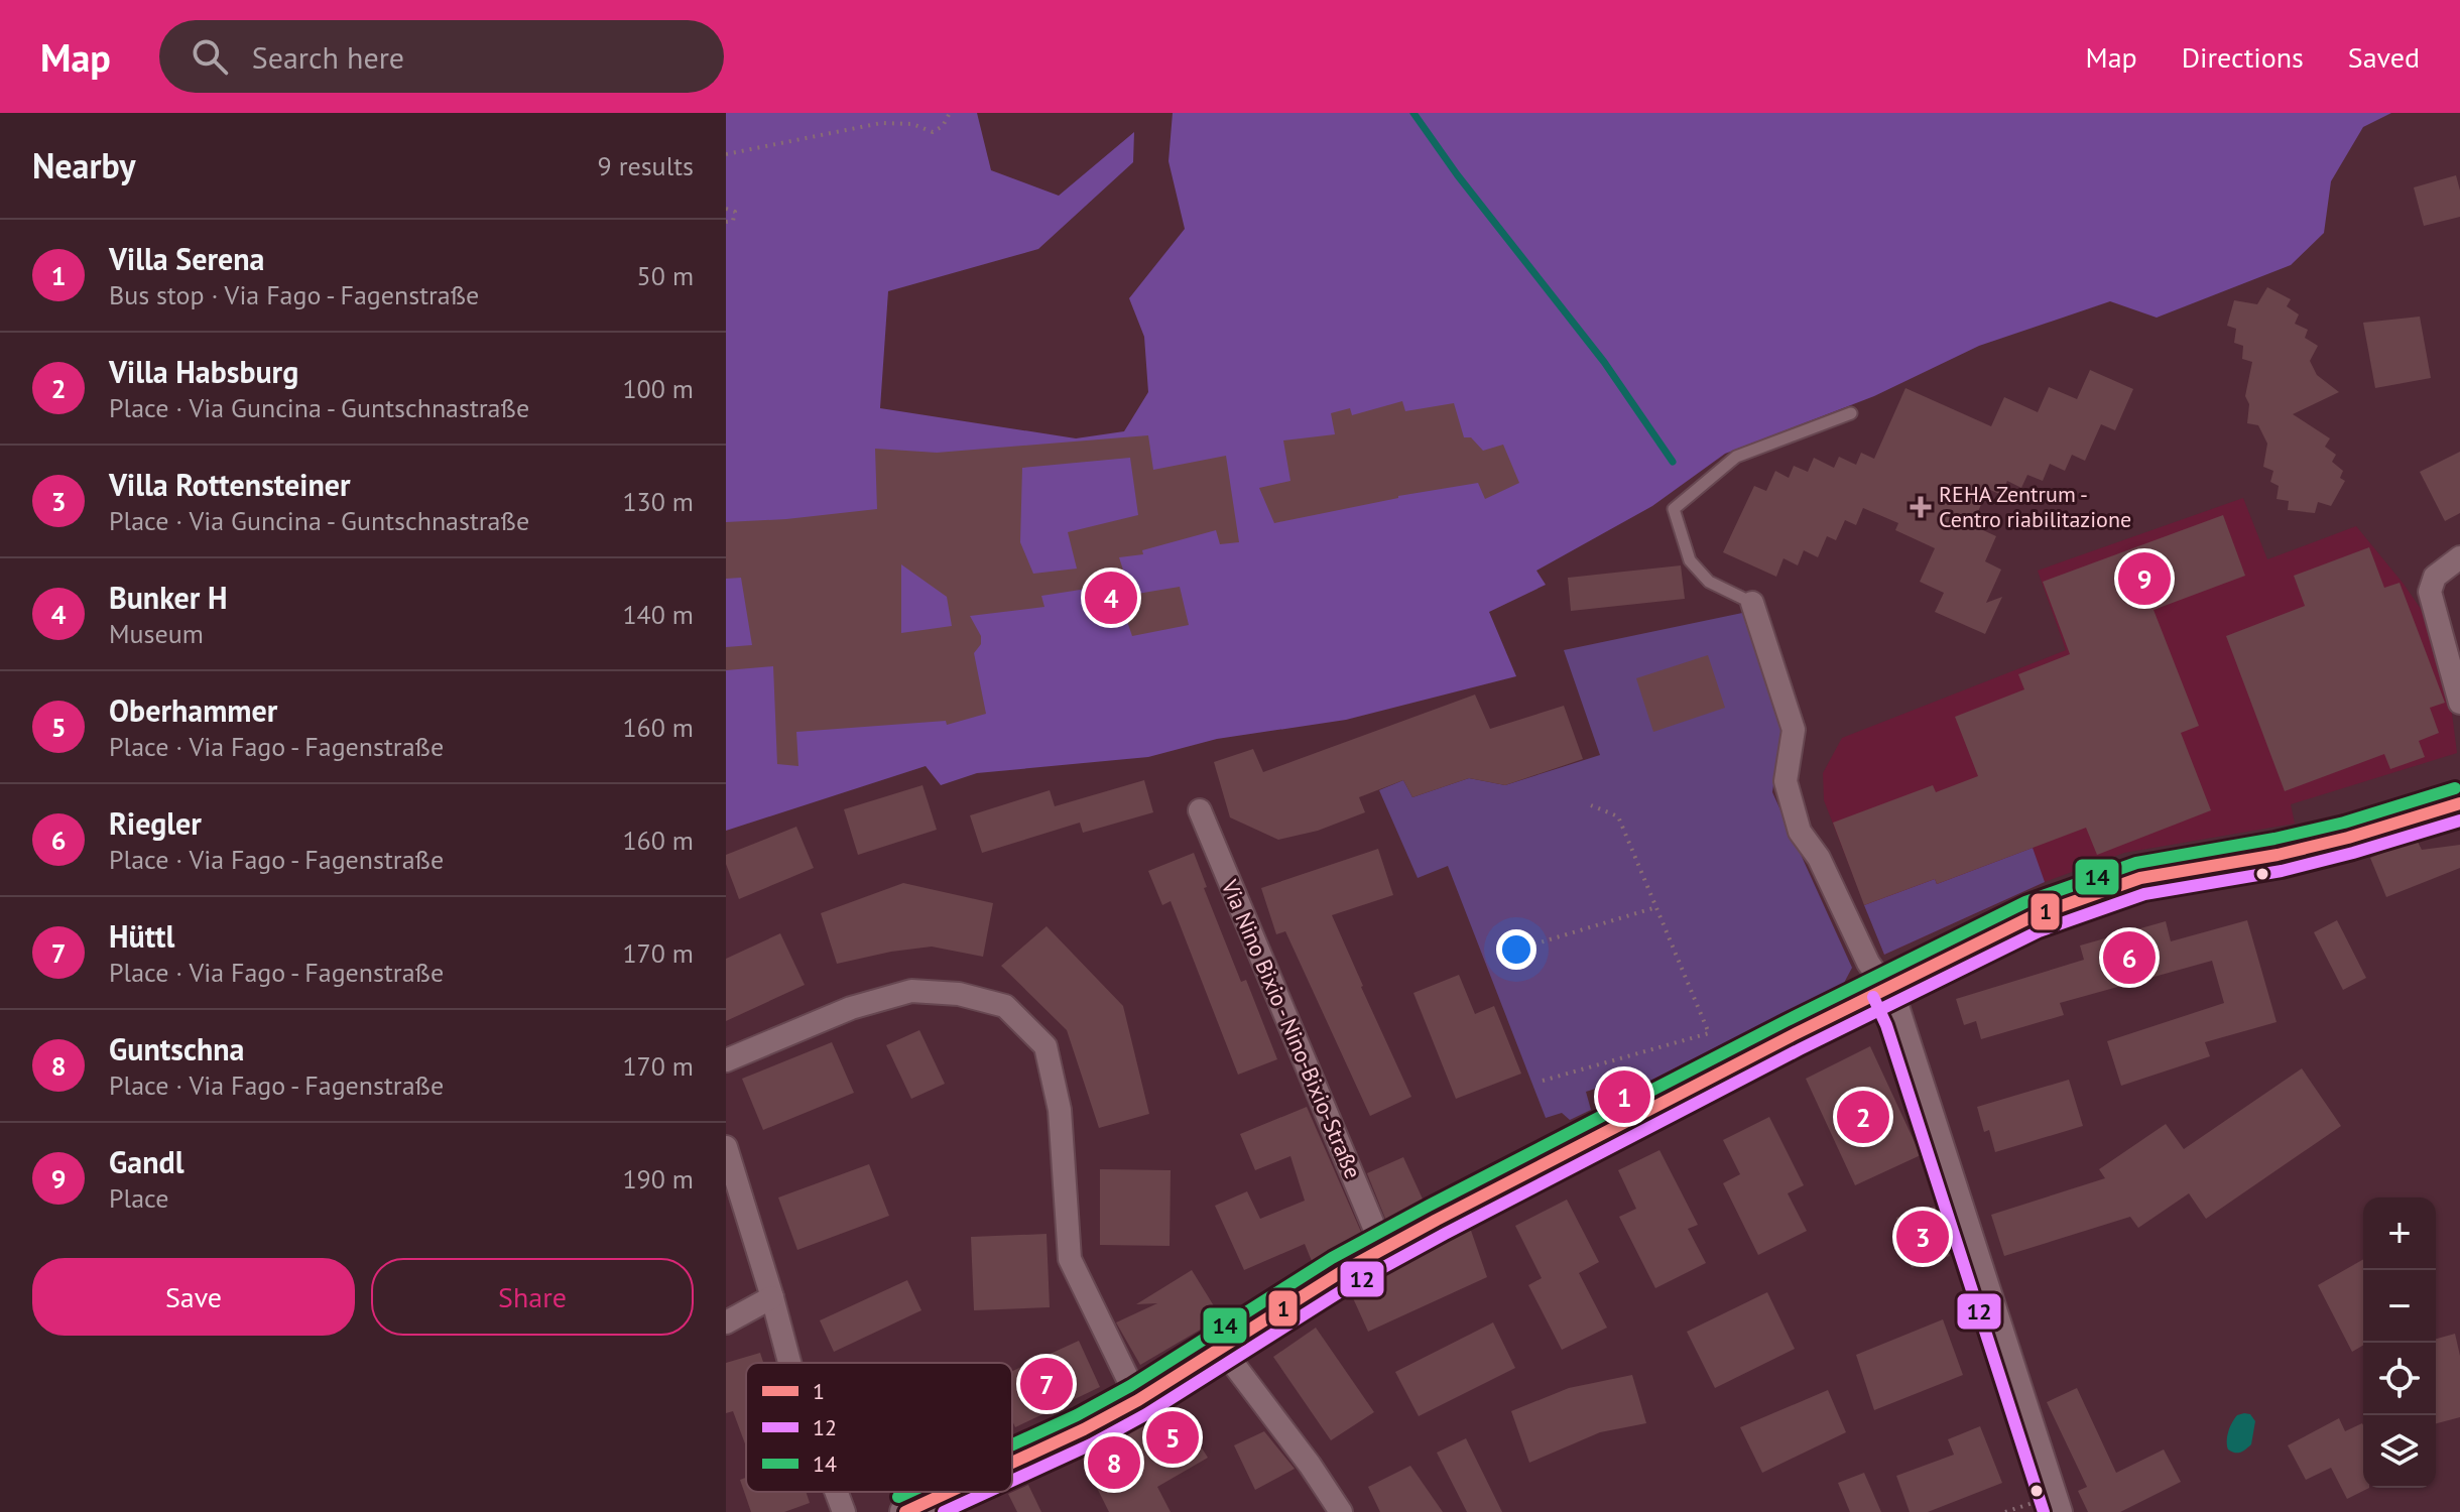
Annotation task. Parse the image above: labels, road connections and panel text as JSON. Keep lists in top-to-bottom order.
{
  "streets": {
    "street": ["Via Nino Bixio - Nino-Bixio-Straße"]
  },
  "places": {
    "health": ["REHA Zentrum - Centro riabilitazione"]
  },
  "lines": ["transit line 14", "transit line 1", "transit line 12"],
  "legend": ["1", "12", "14"],
  "page": {
    "header": "Map",
    "search": "Search here",
    "nav": ["Map", "Directions", "Saved"],
    "heading": ["Nearby", "9 results"],
    "list": [
      {
        "mark": "1",
        "name": "Villa Serena",
        "note": "Bus stop · Via Fago - Fagenstraße",
        "value": "50 m"
      },
      {
        "mark": "2",
        "name": "Villa Habsburg",
        "note": "Place · Via Guncina - Guntschnastraße",
        "value": "100 m"
      },
      {
        "mark": "3",
        "name": "Villa Rottensteiner",
        "note": "Place · Via Guncina - Guntschnastraße",
        "value": "130 m"
      },
      {
        "mark": "4",
        "name": "Bunker H",
        "note": "Museum",
        "value": "140 m"
      },
      {
        "mark": "5",
        "name": "Oberhammer",
        "note": "Place · Via Fago - Fagenstraße",
        "value": "160 m"
      },
      {
        "mark": "6",
        "name": "Riegler",
        "note": "Place · Via Fago - Fagenstraße",
        "value": "160 m"
      },
      {
        "mark": "7",
        "name": "Hüttl",
        "note": "Place · Via Fago - Fagenstraße",
        "value": "170 m"
      },
      {
        "mark": "8",
        "name": "Guntschna",
        "note": "Place · Via Fago - Fagenstraße",
        "value": "170 m"
      },
      {
        "mark": "9",
        "name": "Gandl",
        "note": "Place",
        "value": "190 m"
      }
    ],
    "pins": [
      "9",
      "4",
      "6",
      "1",
      "2",
      "3",
      "7",
      "5",
      "8"
    ],
    "map_buttons": ["+", "−"],
    "buttons": ["Save", "Share"]
  }
}
